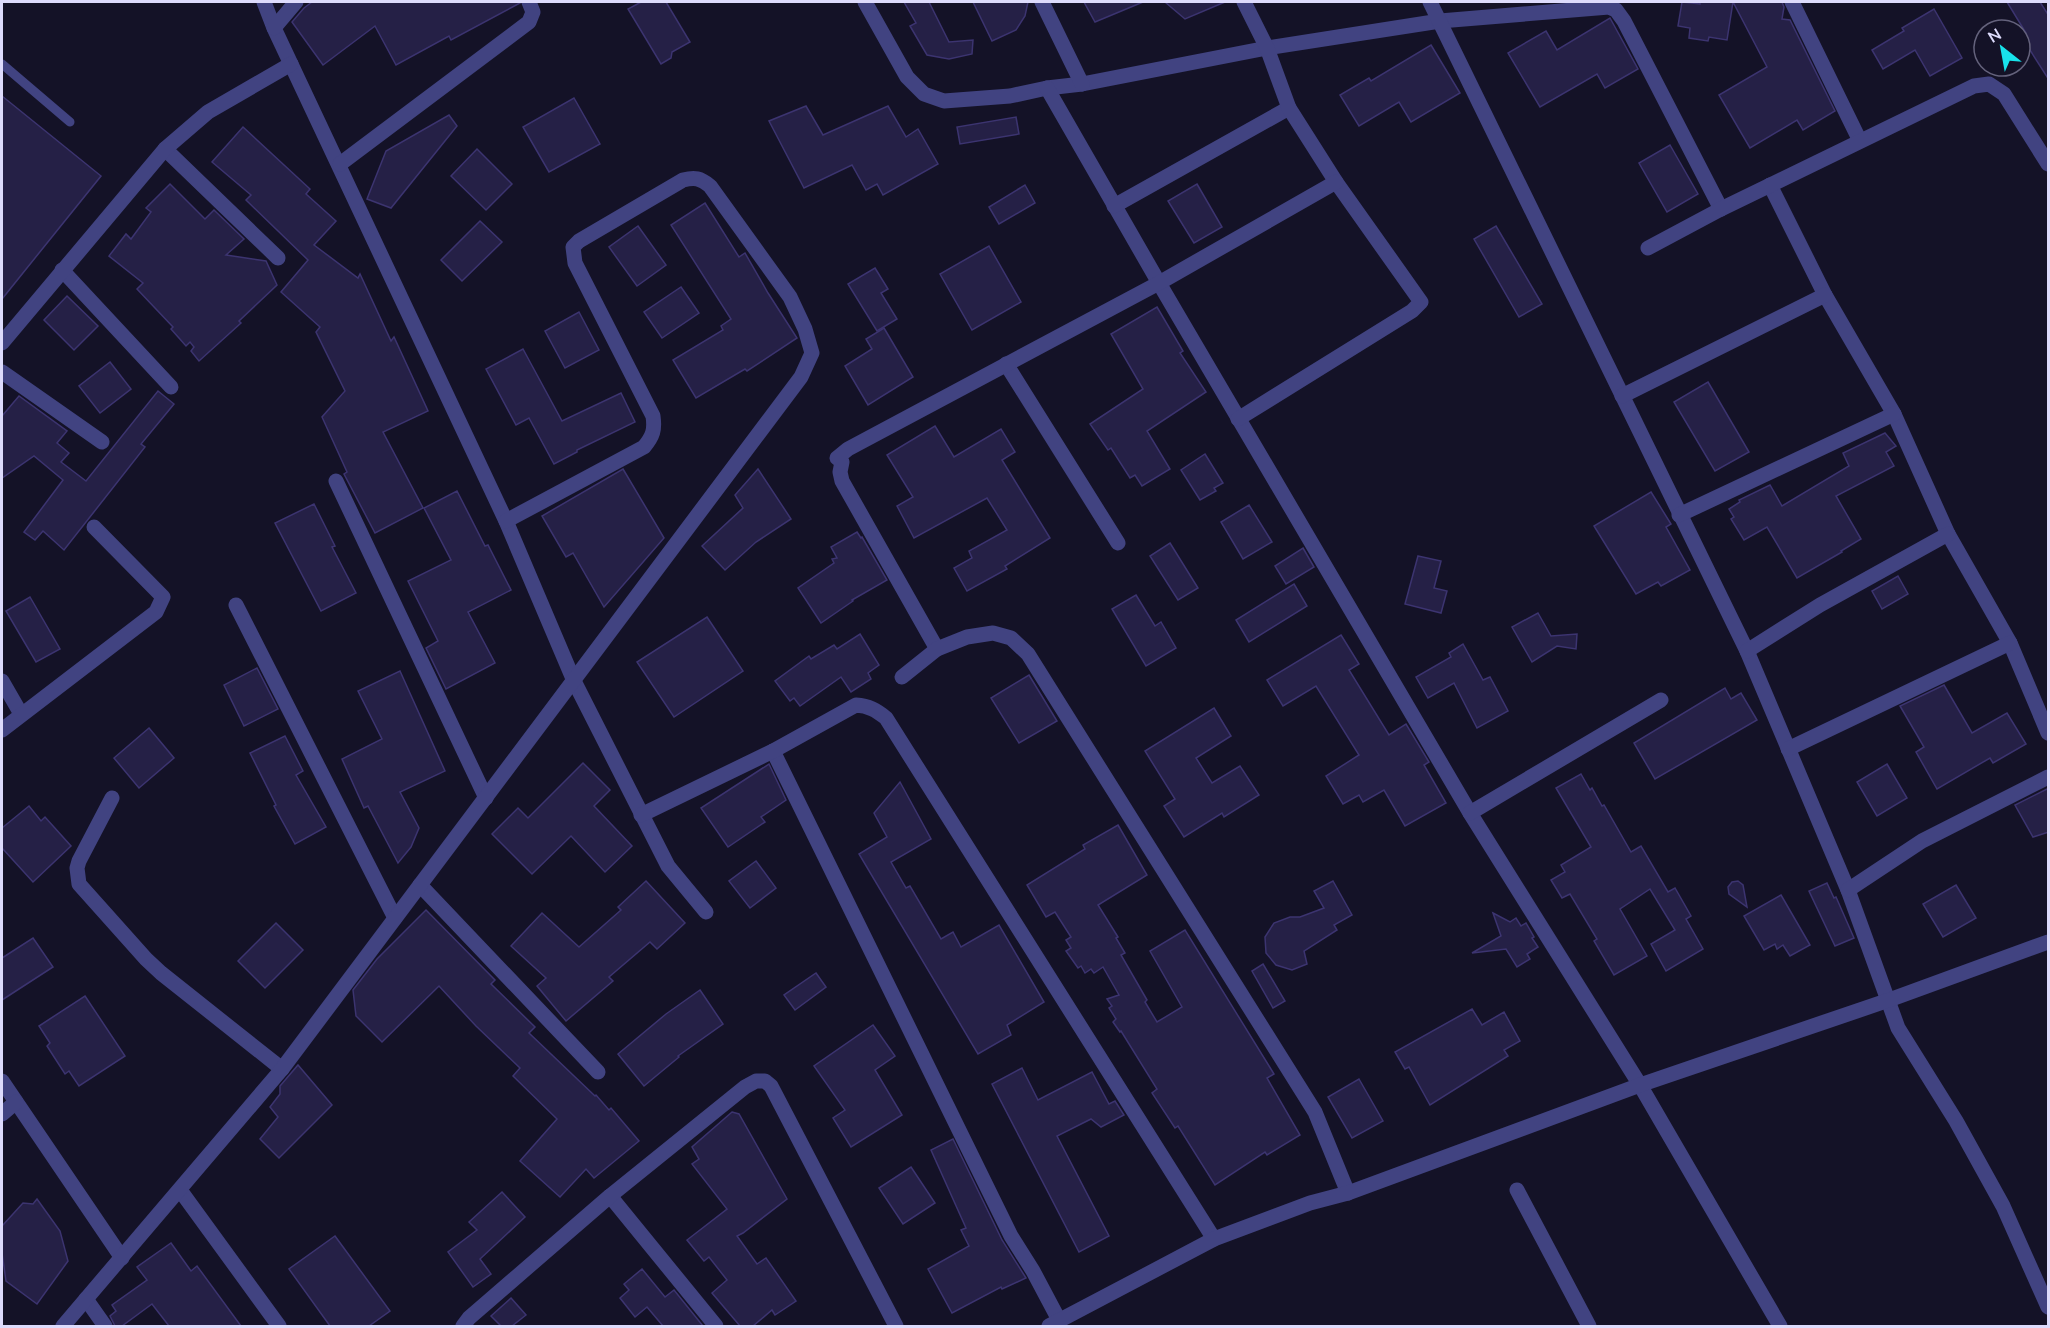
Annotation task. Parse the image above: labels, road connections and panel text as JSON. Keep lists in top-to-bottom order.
{
  "north": "top left"
}
